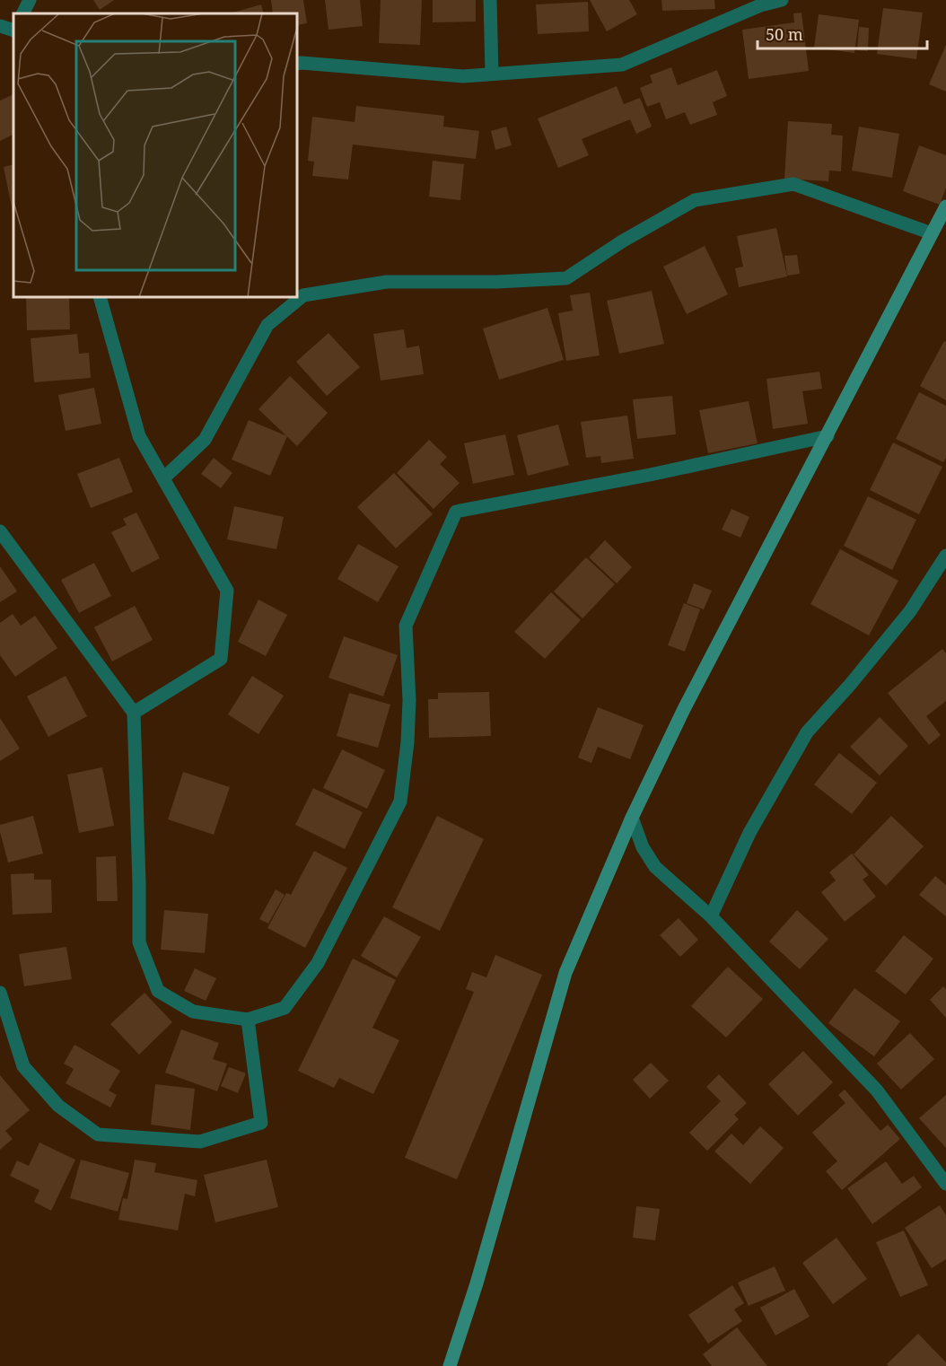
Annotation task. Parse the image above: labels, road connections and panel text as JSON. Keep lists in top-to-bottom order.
{
  "scale_bar": "50 m"
}
